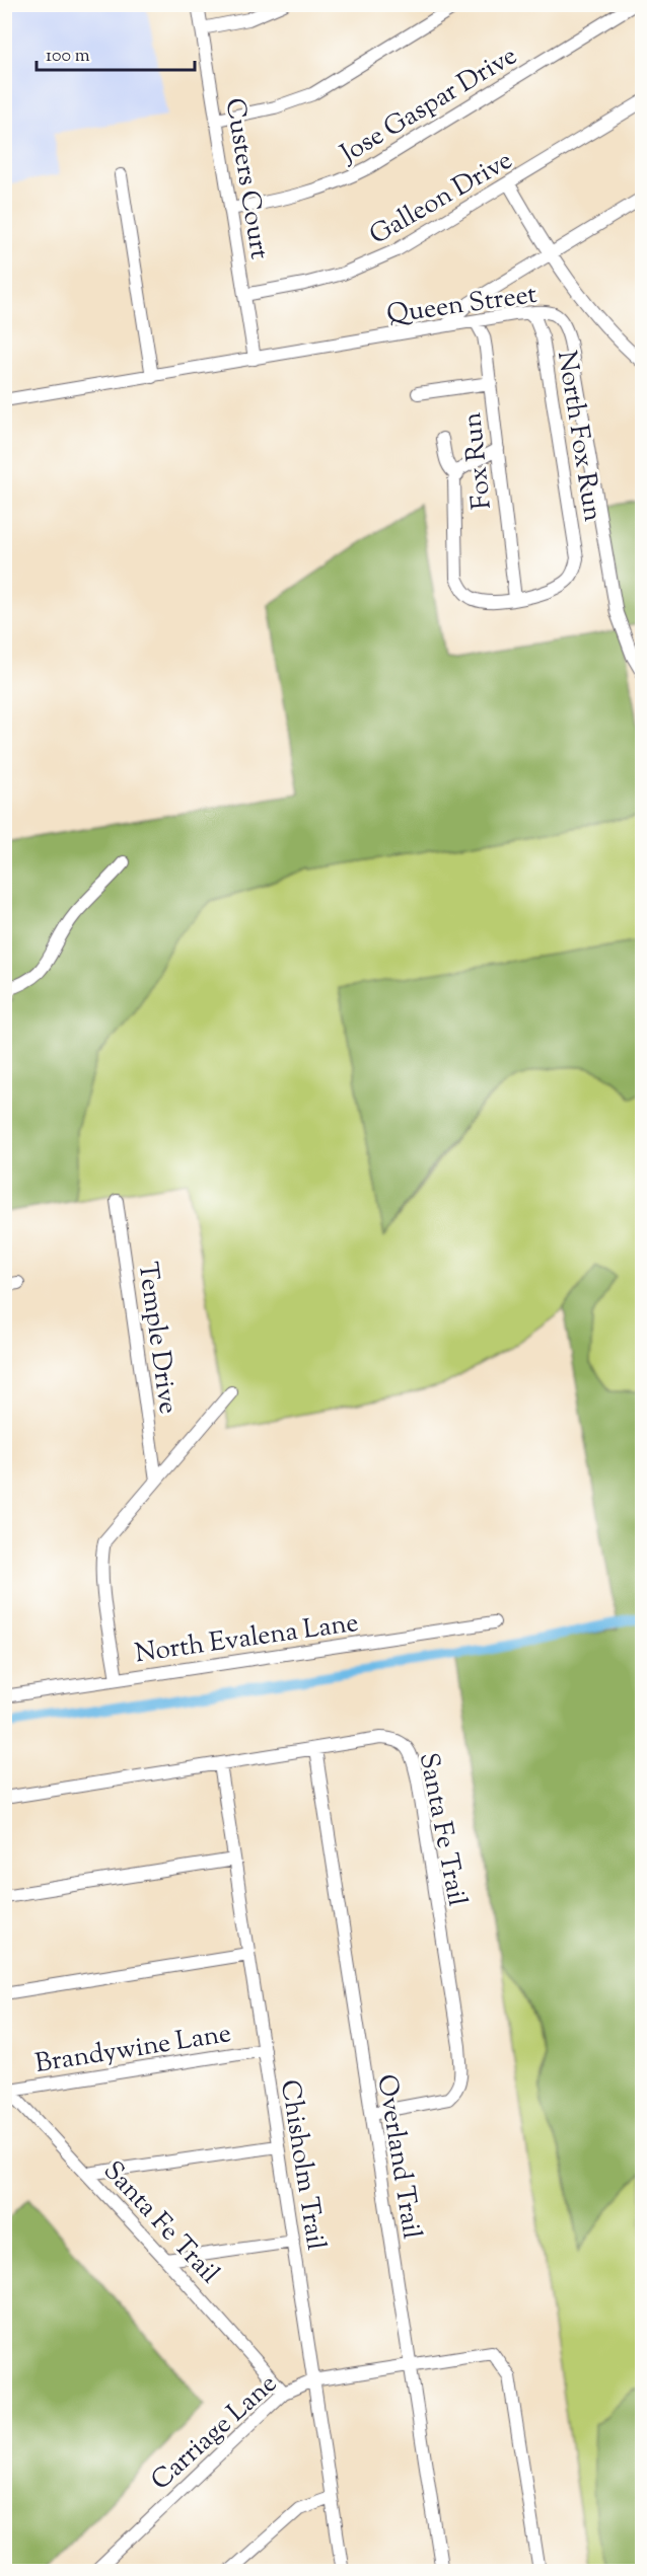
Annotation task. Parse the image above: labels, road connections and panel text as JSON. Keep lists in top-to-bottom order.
{
  "streets": {
    "street": [
      "Jose Gaspar Drive",
      "Custers Court",
      "Galleon Drive",
      "Queen Street",
      "North Fox Run",
      "Fox Run",
      "Temple Drive",
      "North Evalena Lane",
      "Santa Fe Trail",
      "Brandywine Lane",
      "Overland Trail",
      "Chisholm Trail",
      "Carriage Lane"
    ]
  },
  "crossings": [
    ["Jose Gaspar Drive", "Custers Court"],
    ["Custers Court", "Galleon Drive"],
    ["Custers Court", "Queen Street"],
    ["Queen Street", "North Fox Run"],
    ["Queen Street", "Fox Run"],
    ["North Fox Run", "Fox Run"],
    ["Santa Fe Trail", "Brandywine Lane"],
    ["Santa Fe Trail", "Overland Trail"],
    ["Santa Fe Trail", "Chisholm Trail"],
    ["Santa Fe Trail", "Carriage Lane"],
    ["Brandywine Lane", "Chisholm Trail"],
    ["Overland Trail", "Carriage Lane"],
    ["Chisholm Trail", "Carriage Lane"]
  ],
  "scale_bar": "100 m"
}
